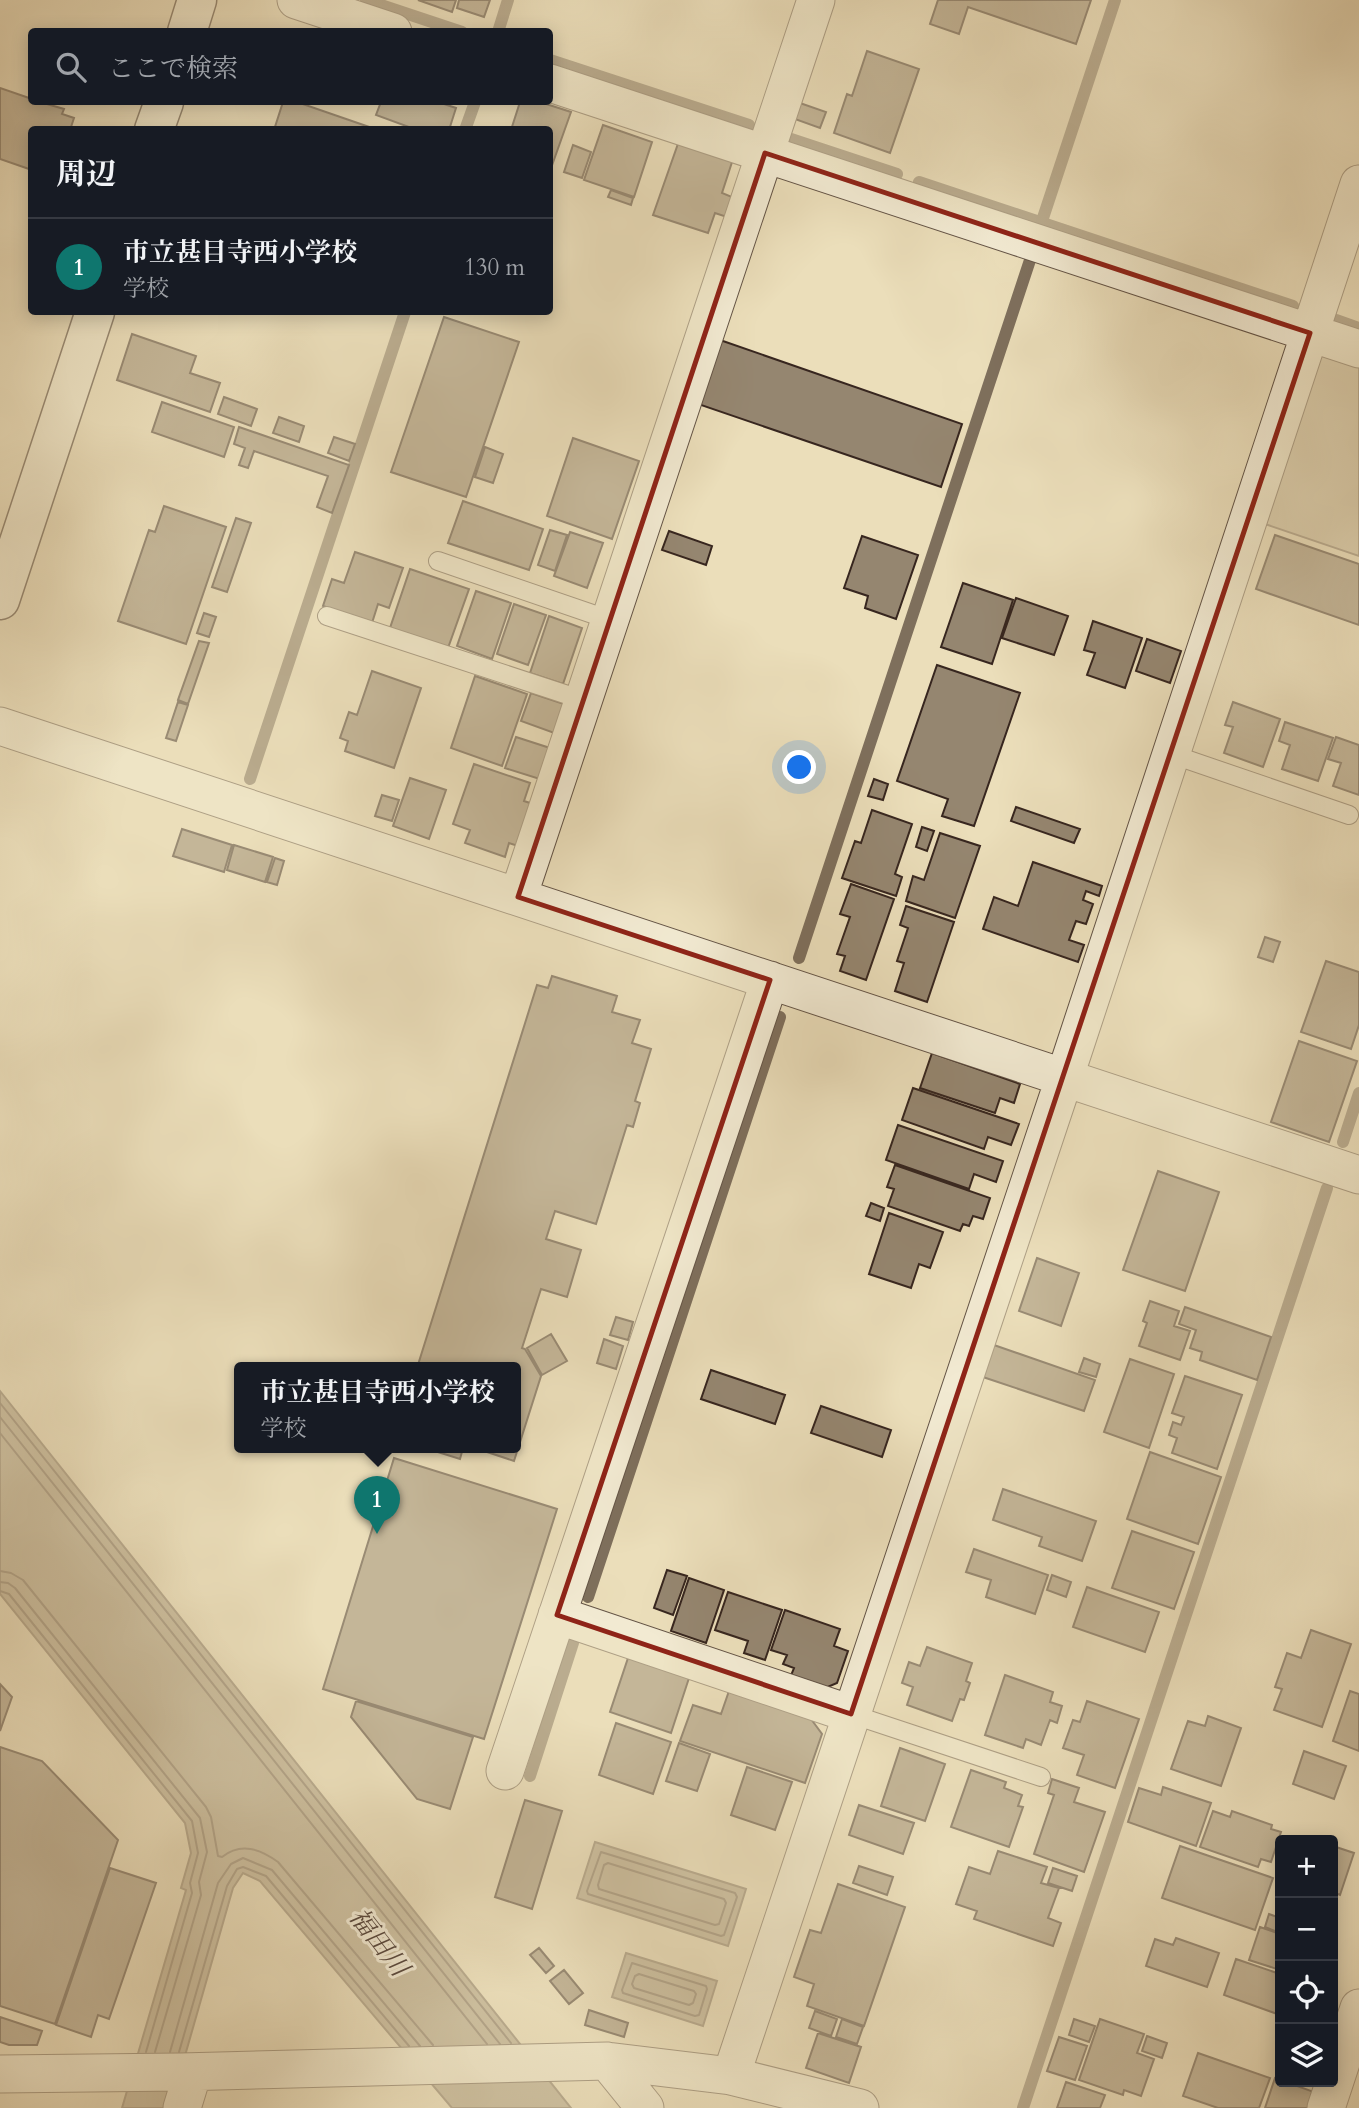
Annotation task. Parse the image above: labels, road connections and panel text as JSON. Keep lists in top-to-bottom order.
{
  "water": ["福田川"],
  "page": {
    "search": "ここで検索",
    "heading": "周辺",
    "list": [
      {
        "mark": "1",
        "name": "市立甚目寺西小学校",
        "note": "学校",
        "value": "130 m"
      }
    ],
    "popup": ["市立甚目寺西小学校", "学校"],
    "pins": "1",
    "map_buttons": ["+", "−"]
  }
}
